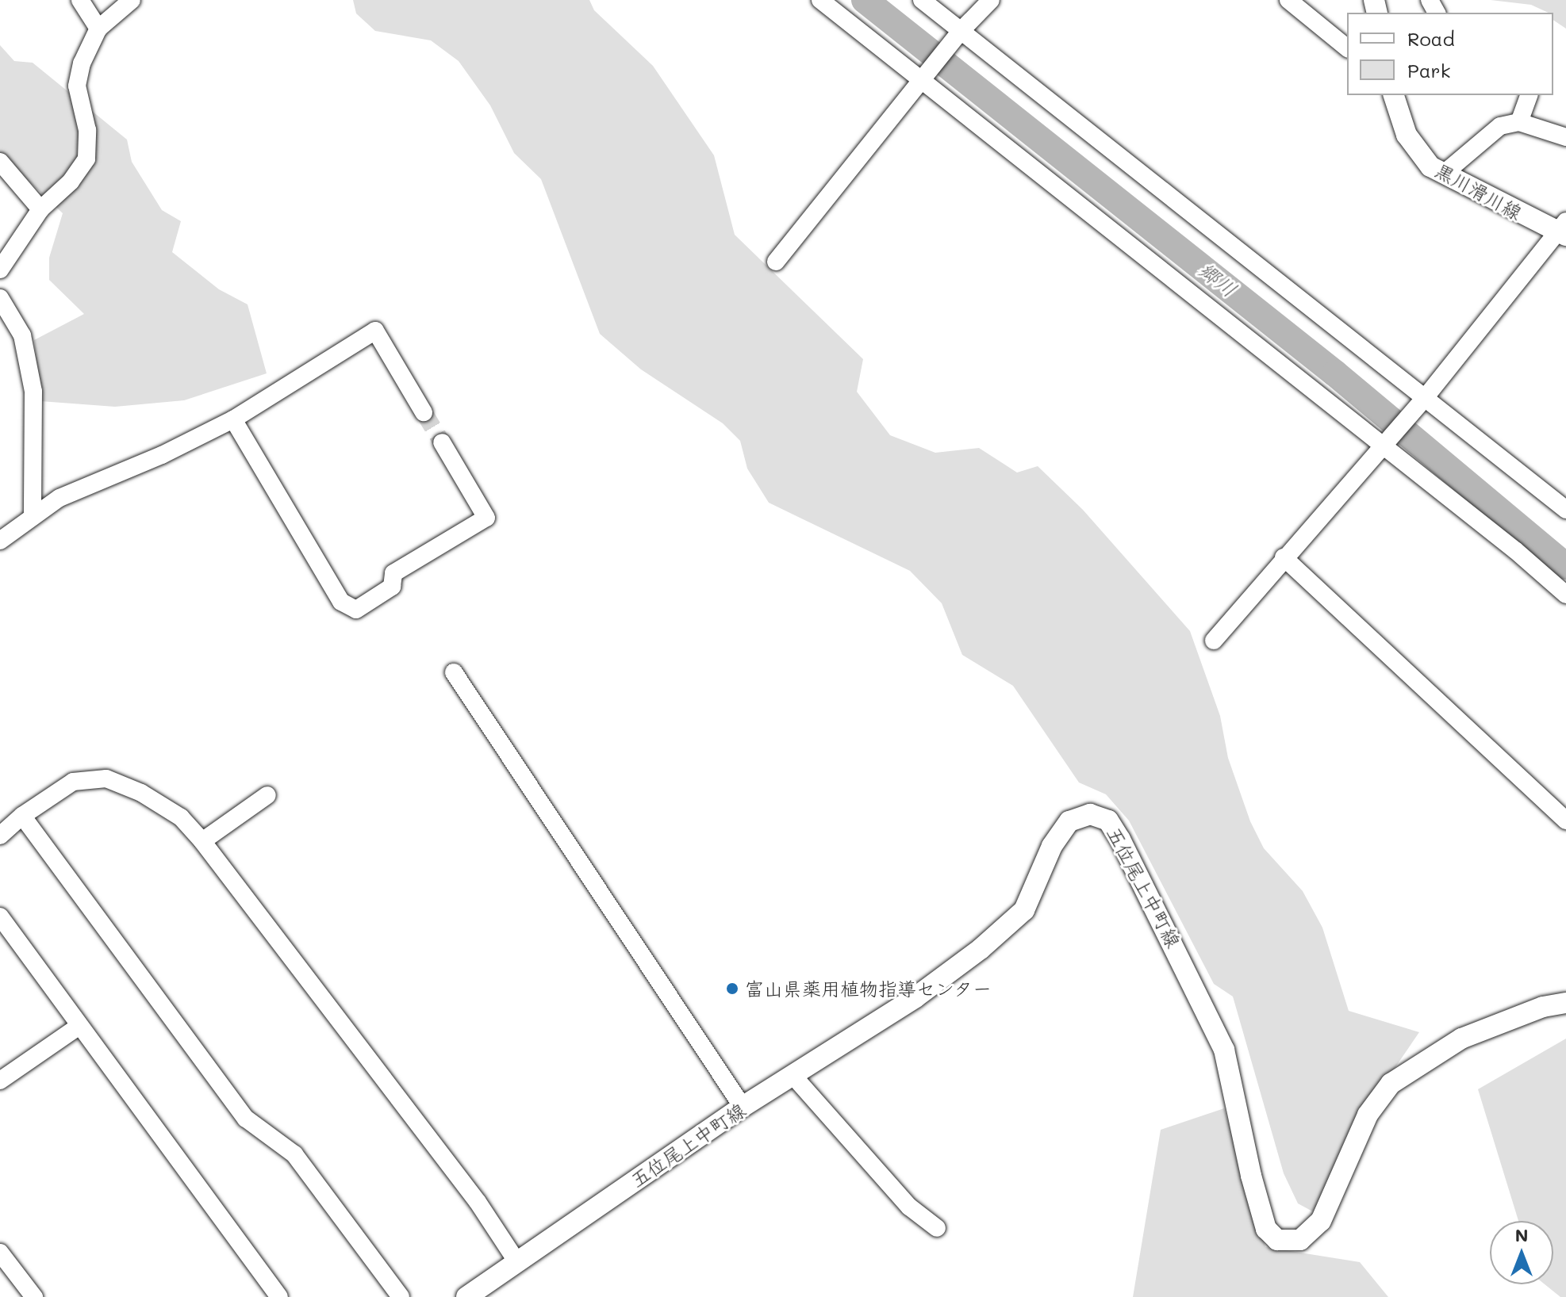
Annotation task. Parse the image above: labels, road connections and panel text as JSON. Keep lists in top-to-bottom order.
{
  "streets": {
    "main road": ["黒川滑川線", "五位尾上中町線"]
  },
  "water": ["郷川"],
  "places": ["富山県薬用植物指導センター"],
  "legend": ["Road", "Park"],
  "north": "top"
}
